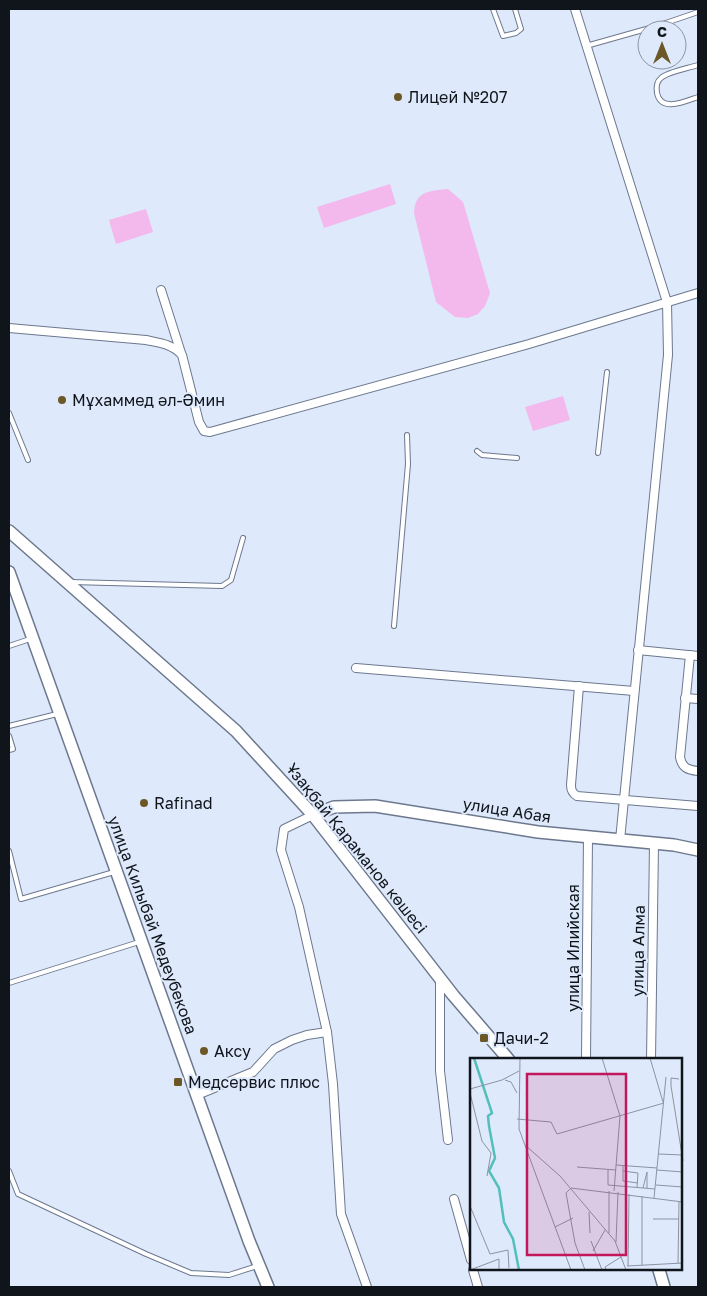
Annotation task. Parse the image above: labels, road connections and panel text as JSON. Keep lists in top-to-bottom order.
{
  "streets": {
    "street": [
      "улица Абая",
      "Ұзақбай Қараманов көшесі",
      "улица Килыбай Медеубекова",
      "улица Илийская",
      "улица Алма"
    ]
  },
  "crossings": [
    ["улица Абая", "Ұзақбай Қараманов көшесі"],
    ["улица Абая", "улица Илийская"],
    ["улица Абая", "улица Алма"]
  ],
  "places": {
    "other": [
      "Лицей №207",
      "Мұхаммед әл-Әмин",
      "Rafinad",
      "Аксу"
    ],
    "transit": ["Дачи-2", "Медсервис плюс"]
  },
  "north": "top"
}
